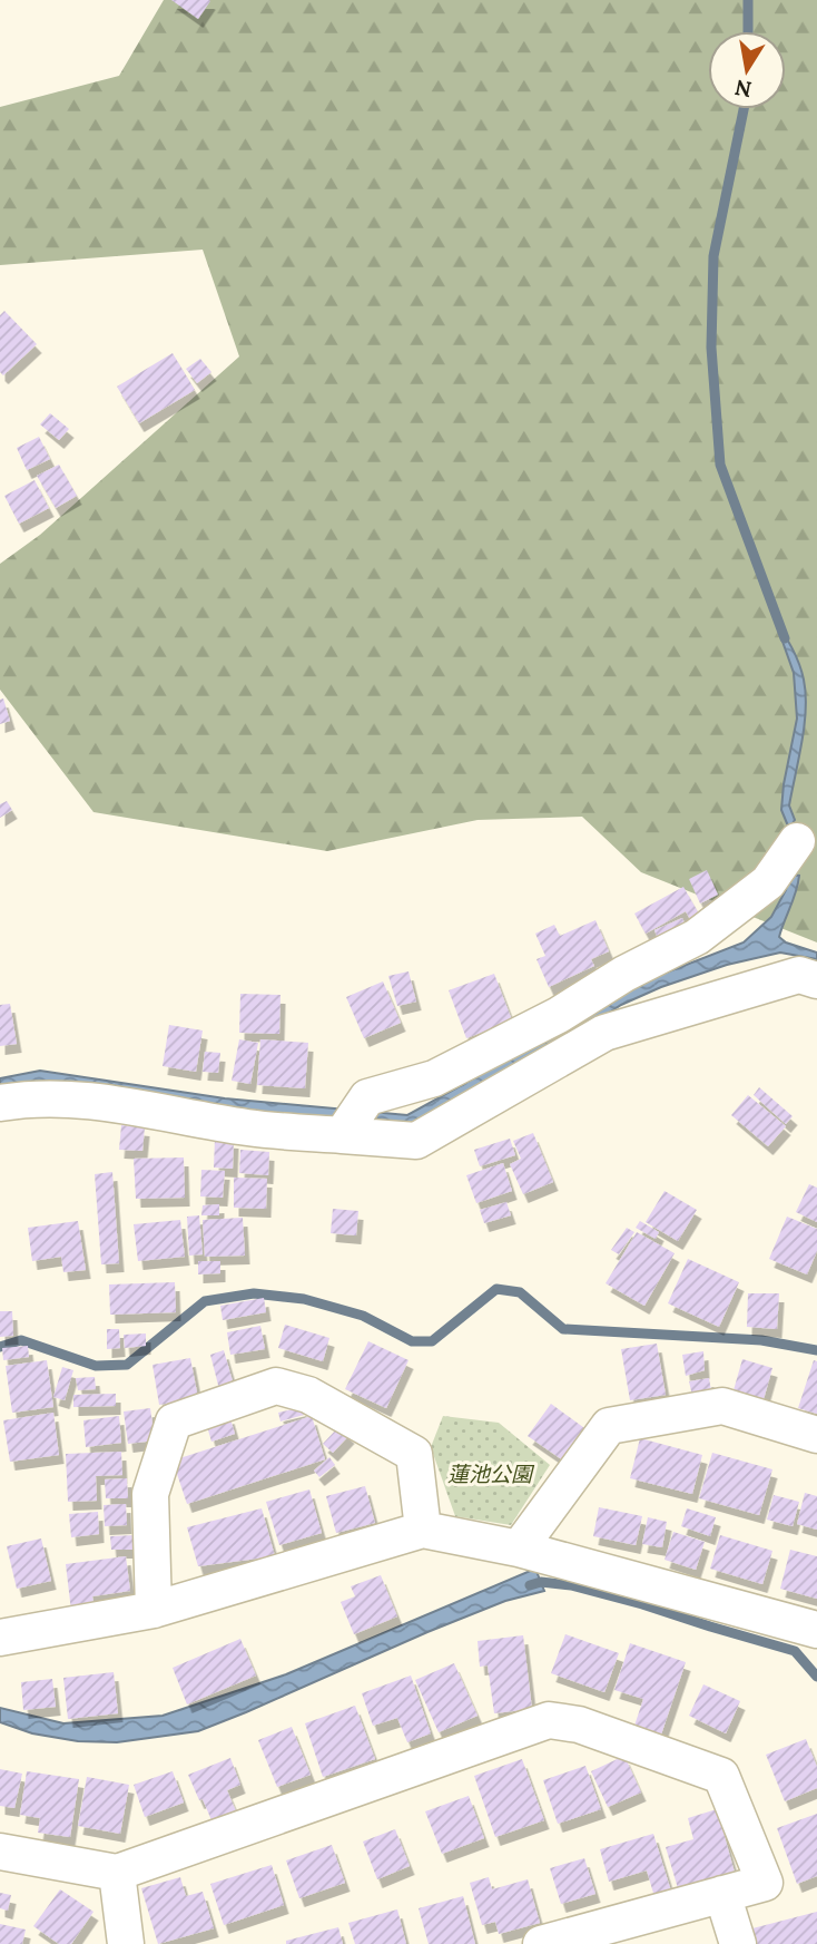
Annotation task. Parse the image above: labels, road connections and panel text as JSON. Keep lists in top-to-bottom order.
{
  "parks": ["蓮池公園"],
  "north": "bottom"
}
